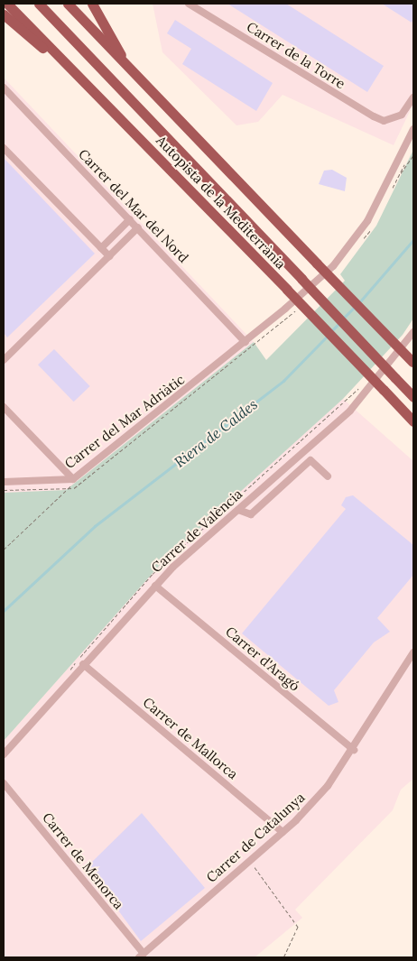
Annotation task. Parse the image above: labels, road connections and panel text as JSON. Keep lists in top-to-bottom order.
{
  "streets": {
    "highway": ["Autopista de la Mediterrània"],
    "street": [
      "Carrer de la Torre",
      "Carrer del Mar del Nord",
      "Carrer del Mar Adriàtic",
      "Carrer de València",
      "Carrer d'Aragó",
      "Carrer de Mallorca",
      "Carrer de Catalunya",
      "Carrer de Menorca"
    ]
  },
  "crossings": [
    ["Carrer del Mar del Nord", "Carrer del Mar Adriàtic"],
    ["Carrer de València", "Carrer d'Aragó"],
    ["Carrer de València", "Carrer de Mallorca"],
    ["Carrer d'Aragó", "Carrer de Catalunya"],
    ["Carrer de Mallorca", "Carrer de Catalunya"],
    ["Carrer de Catalunya", "Carrer de Menorca"]
  ],
  "water": ["Riera de Caldes"]
}
